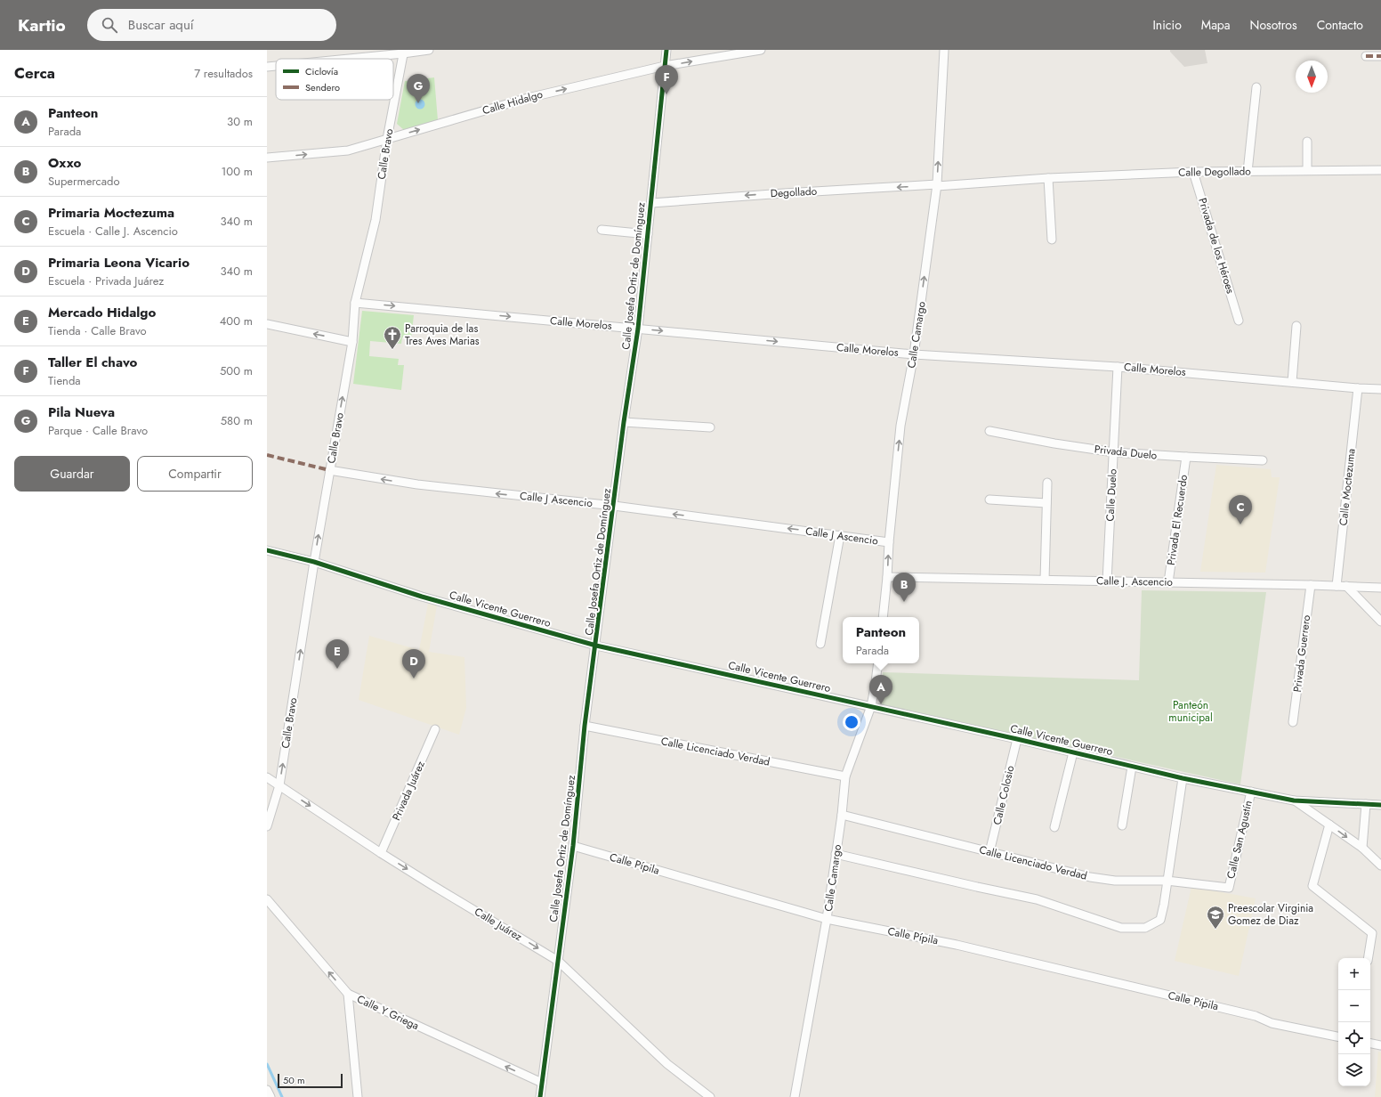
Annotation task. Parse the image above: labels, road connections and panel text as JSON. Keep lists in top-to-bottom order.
{
  "streets": {
    "street": [
      "Calle Hidalgo",
      "Calle Bravo",
      "Calle Degollado",
      "Degollado",
      "Privada de los Héroes",
      "Calle Josefa Ortiz de Domínguez",
      "Calle Morelos",
      "Calle Camargo",
      "Privada Duelo",
      "Calle Moctezuma",
      "Calle Duelo",
      "Calle J Ascencio",
      "Privada El Recuerdo",
      "Calle J. Ascencio",
      "Calle Vicente Guerrero",
      "Privada Guerrero",
      "Calle Licenciado Verdad",
      "Privada Juárez",
      "Calle Colosio",
      "Calle San Agustín",
      "Calle Pípila",
      "Calle Juárez",
      "Calle Y Griega"
    ]
  },
  "crossings": [
    ["Calle Hidalgo", "Calle Bravo"],
    ["Calle Hidalgo", "Calle Josefa Ortiz de Domínguez"],
    ["Calle Bravo", "Calle Morelos"],
    ["Calle Bravo", "Calle J Ascencio"],
    ["Calle Bravo", "Calle Vicente Guerrero"],
    ["Calle Bravo", "Calle Juárez"],
    ["Calle Degollado", "Degollado"],
    ["Calle Degollado", "Privada de los Héroes"],
    ["Degollado", "Calle Josefa Ortiz de Domínguez"],
    ["Degollado", "Calle Camargo"],
    ["Calle Josefa Ortiz de Domínguez", "Calle Morelos"],
    ["Calle Josefa Ortiz de Domínguez", "Calle J Ascencio"],
    ["Calle Josefa Ortiz de Domínguez", "Calle Vicente Guerrero"],
    ["Calle Josefa Ortiz de Domínguez", "Calle Licenciado Verdad"],
    ["Calle Josefa Ortiz de Domínguez", "Calle Pípila"],
    ["Calle Josefa Ortiz de Domínguez", "Calle Juárez"],
    ["Calle Josefa Ortiz de Domínguez", "Calle Y Griega"],
    ["Calle Morelos", "Calle Camargo"],
    ["Calle Morelos", "Calle Moctezuma"],
    ["Calle Morelos", "Calle Duelo"],
    ["Calle Camargo", "Calle J Ascencio"],
    ["Calle Camargo", "Calle J. Ascencio"],
    ["Calle Camargo", "Calle Vicente Guerrero"],
    ["Calle Camargo", "Calle Licenciado Verdad"],
    ["Calle Camargo", "Calle Pípila"],
    ["Privada Duelo", "Calle Duelo"],
    ["Privada Duelo", "Privada El Recuerdo"],
    ["Calle Moctezuma", "Calle J. Ascencio"],
    ["Calle Duelo", "Calle J. Ascencio"],
    ["Privada El Recuerdo", "Calle J. Ascencio"],
    ["Calle J. Ascencio", "Privada Guerrero"],
    ["Calle Vicente Guerrero", "Calle Colosio"],
    ["Calle Vicente Guerrero", "Calle San Agustín"],
    ["Calle Licenciado Verdad", "Calle Colosio"],
    ["Calle Licenciado Verdad", "Calle San Agustín"],
    ["Privada Juárez", "Calle Juárez"]
  ],
  "one_way": [
    "Calle Hidalgo",
    "Calle Bravo",
    "Degollado",
    "Calle Morelos",
    "Calle Camargo",
    "Calle J Ascencio",
    "Calle Juárez",
    "Calle Y Griega"
  ],
  "parks": ["Panteón municipal"],
  "places": {
    "church": ["Parroquia de las Tres Aves Marias"],
    "school or university": ["Preescolar Virginia Gomez de Diaz"]
  },
  "legend": ["Ciclovía", "Sendero"],
  "scale_bar": "50 m",
  "north": "bottom",
  "page": {
    "header": "Kartio",
    "search": "Buscar aquí",
    "nav": [
      "Inicio",
      "Mapa",
      "Nosotros",
      "Contacto"
    ],
    "heading": ["Cerca", "7 resultados"],
    "pins": [
      "F",
      "G",
      "C",
      "B",
      "E",
      "D",
      "A"
    ],
    "list": [
      {
        "mark": "A",
        "name": "Panteon",
        "note": "Parada",
        "value": "30 m"
      },
      {
        "mark": "B",
        "name": "Oxxo",
        "note": "Supermercado",
        "value": "100 m"
      },
      {
        "mark": "C",
        "name": "Primaria Moctezuma",
        "note": "Escuela · Calle J. Ascencio",
        "value": "340 m"
      },
      {
        "mark": "D",
        "name": "Primaria Leona Vicario",
        "note": "Escuela · Privada Juárez",
        "value": "340 m"
      },
      {
        "mark": "E",
        "name": "Mercado Hidalgo",
        "note": "Tienda · Calle Bravo",
        "value": "400 m"
      },
      {
        "mark": "F",
        "name": "Taller El chavo",
        "note": "Tienda",
        "value": "500 m"
      },
      {
        "mark": "G",
        "name": "Pila Nueva",
        "note": "Parque · Calle Bravo",
        "value": "580 m"
      }
    ],
    "buttons": ["Guardar", "Compartir"],
    "popup": ["Panteon", "Parada"],
    "map_buttons": ["+", "−"],
    "scale": "50 m"
  }
}
